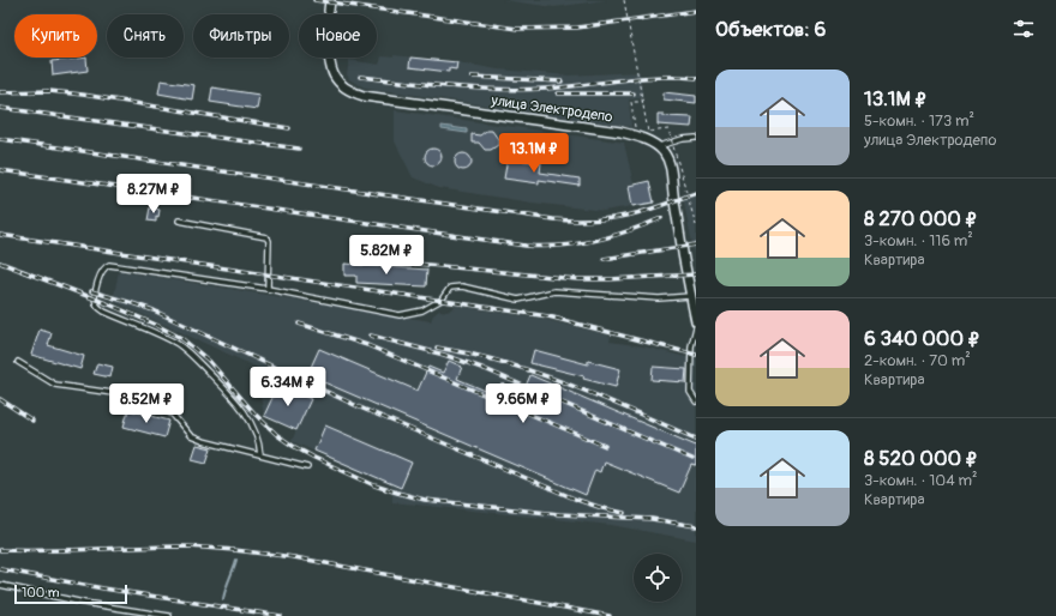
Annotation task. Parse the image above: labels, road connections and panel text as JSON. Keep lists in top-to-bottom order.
{
  "streets": {
    "street": ["улица Электродепо"]
  },
  "scale_bar": "100 m",
  "page": {
    "heading": "Объектов: 6",
    "chip": [
      "Купить",
      "Снять",
      "Фильтры",
      "Новое"
    ],
    "list": [
      {
        "name": "13.1M ₽",
        "note": "5-комн. · 173 m² · улица Электродепо"
      },
      {
        "name": "8 270 000 ₽",
        "note": "3-комн. · 116 m² · Квартира"
      },
      {
        "name": "6 340 000 ₽",
        "note": "2-комн. · 70 m² · Квартира"
      },
      {
        "name": "8 520 000 ₽",
        "note": "3-комн. · 104 m² · Квартира"
      }
    ],
    "price": [
      "13.1M ₽",
      "8.27M ₽",
      "5.82M ₽",
      "6.34M ₽",
      "8.52M ₽",
      "9.66M ₽"
    ],
    "scale": "100 m"
  }
}
